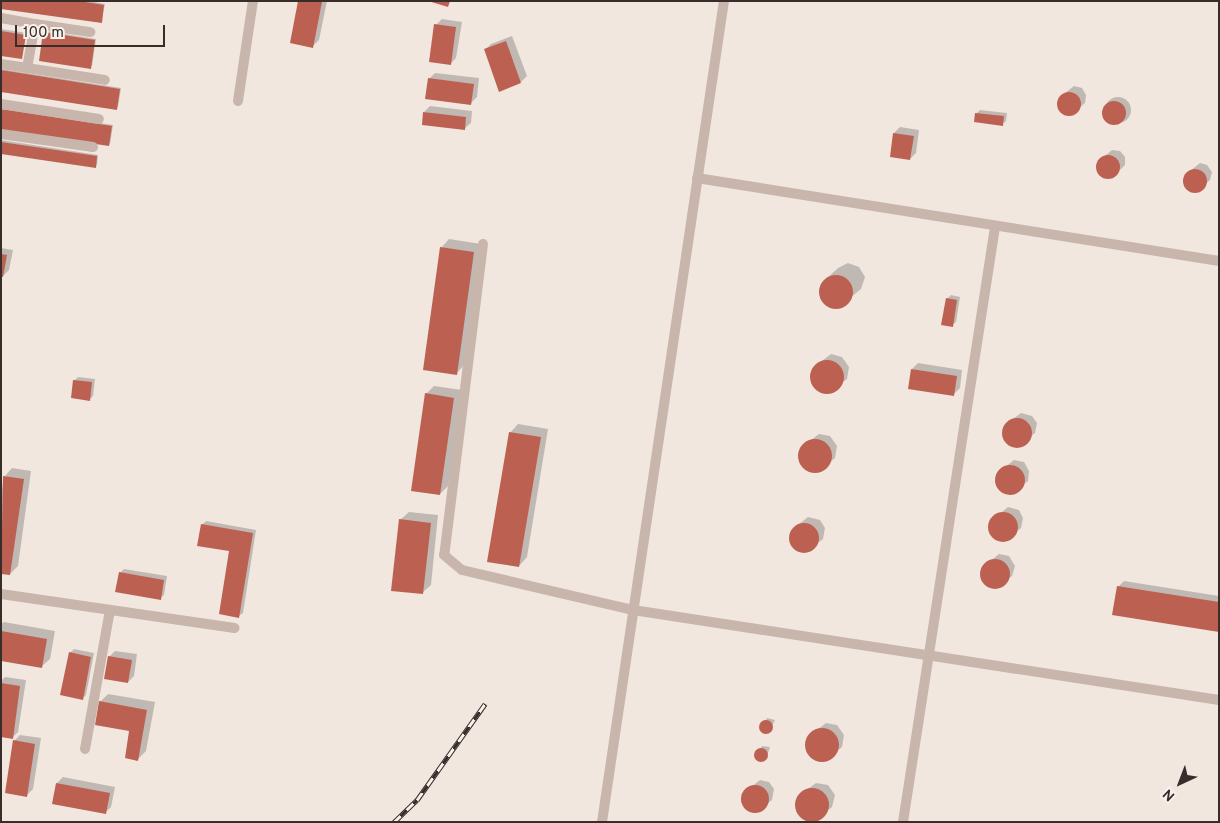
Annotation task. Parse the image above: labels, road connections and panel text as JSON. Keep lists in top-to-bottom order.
{
  "scale_bar": "100 m",
  "north": "bottom left"
}
